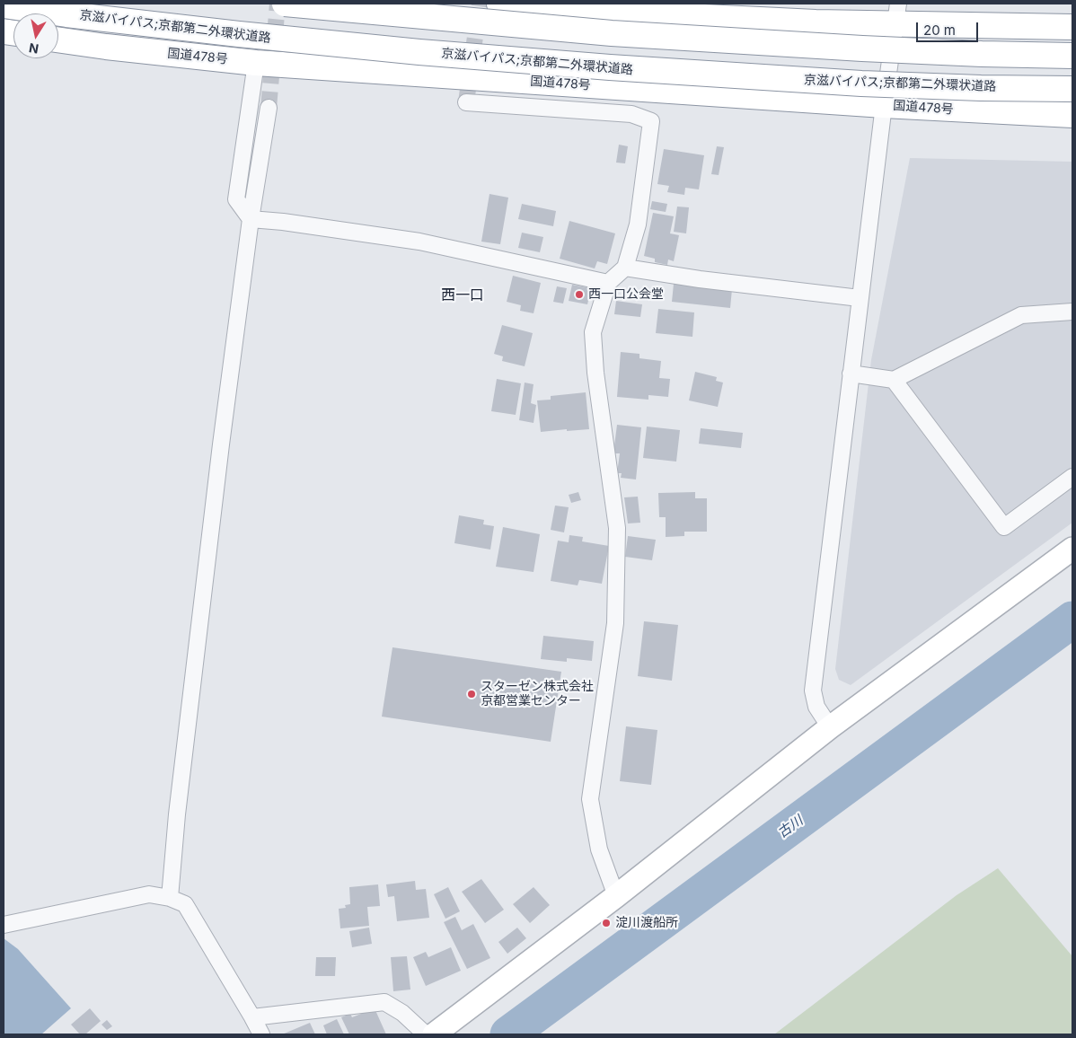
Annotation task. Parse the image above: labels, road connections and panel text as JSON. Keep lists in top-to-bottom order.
{
  "streets": {
    "highway": ["京滋バイパス;京都第二外環状道路", "国道478号"]
  },
  "districts": ["西一口"],
  "water": ["古川"],
  "places": ["西一口公会堂", "スターゼン株式会社 京都営業センター", "淀川渡船所"],
  "scale_bar": "20 m",
  "north": "bottom"
}
